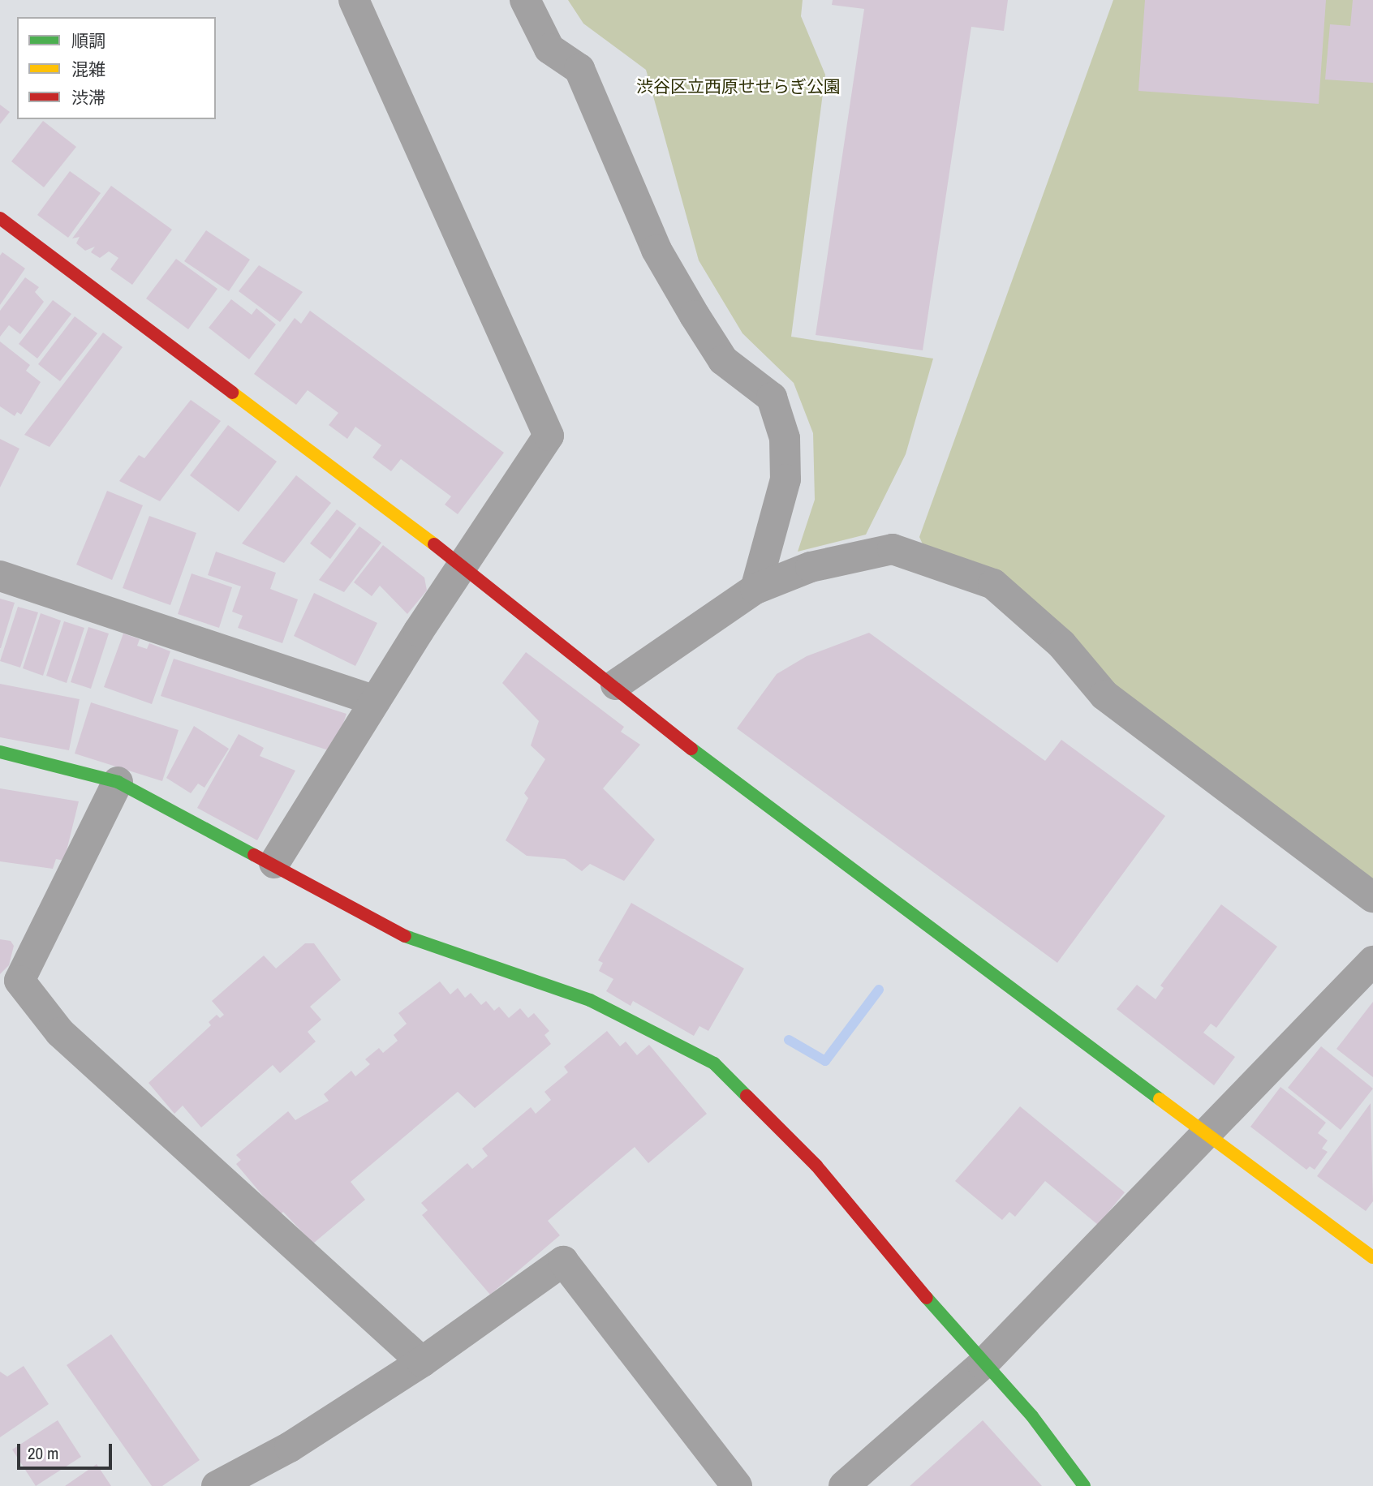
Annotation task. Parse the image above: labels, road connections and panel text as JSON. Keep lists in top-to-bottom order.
{
  "parks": ["渋谷区立西原せせらぎ公園"],
  "legend": ["順調", "混雑", "渋滞"],
  "scale_bar": "20 m"
}
